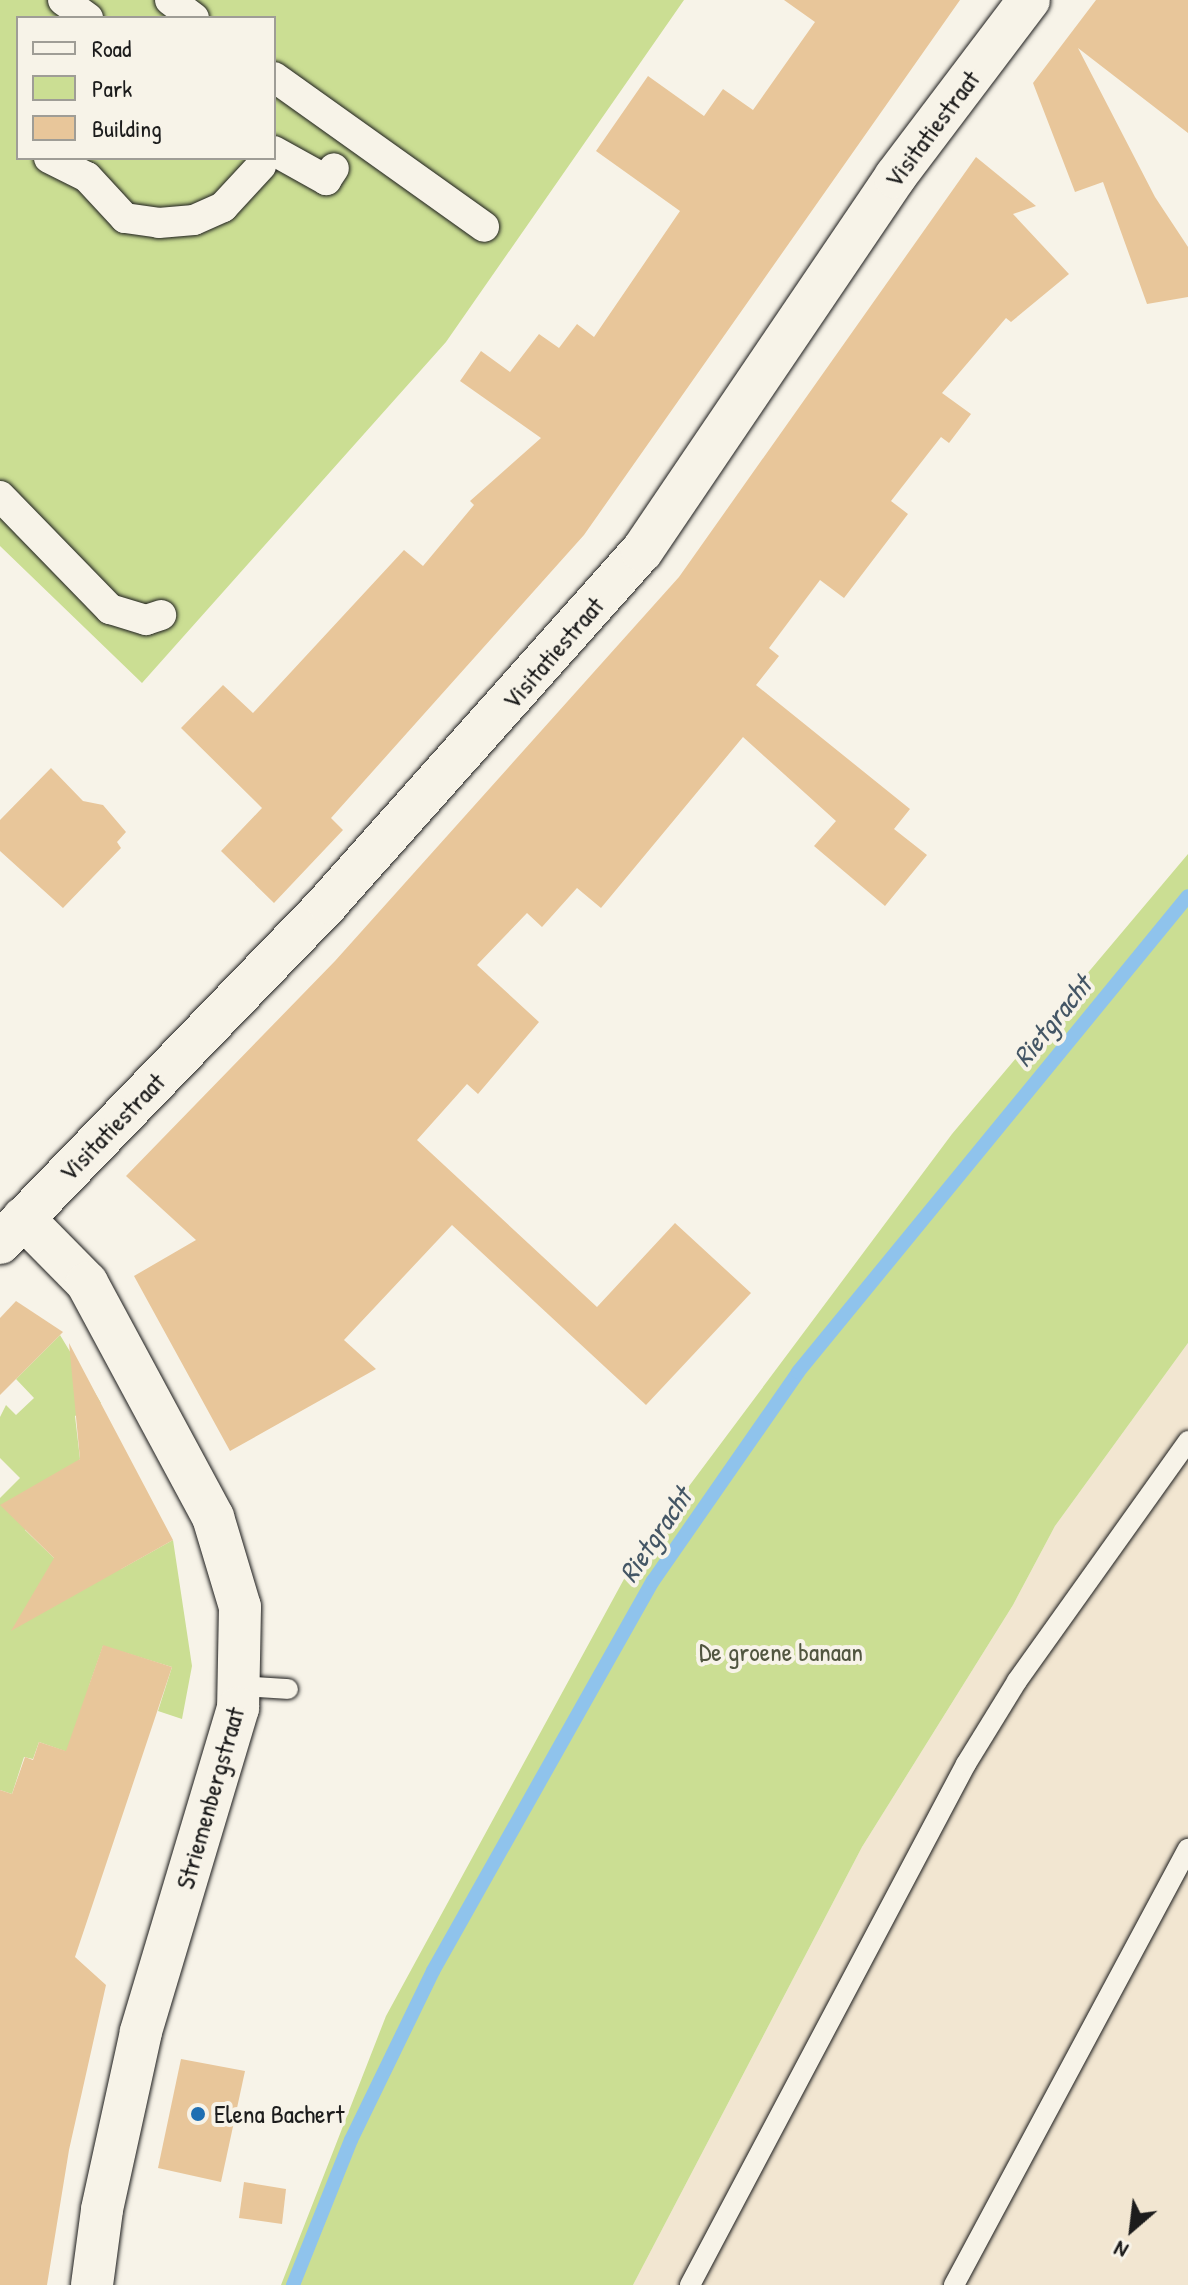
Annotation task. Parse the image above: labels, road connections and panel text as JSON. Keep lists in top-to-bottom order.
{
  "streets": {
    "street": ["Visitatiestraat", "Striemenbergstraat"]
  },
  "crossings": [
    ["Visitatiestraat", "Striemenbergstraat"]
  ],
  "water": ["Rietgracht"],
  "parks": ["De groene banaan"],
  "places": ["Elena Bachert"],
  "legend": ["Road", "Park", "Building"],
  "north": "bottom left"
}
